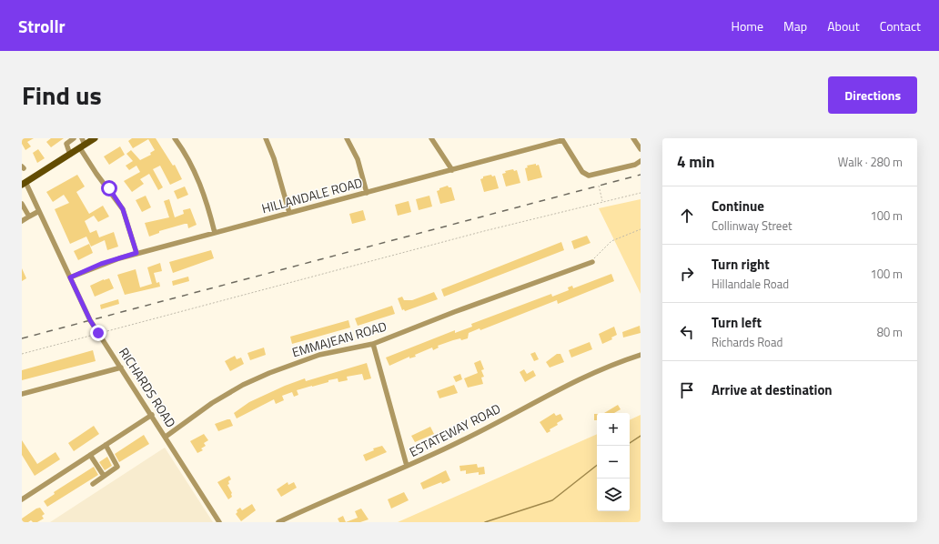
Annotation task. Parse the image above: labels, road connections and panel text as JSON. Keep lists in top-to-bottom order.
{
  "streets": {
    "street": [
      "HILLANDALE ROAD",
      "EMMAJEAN ROAD",
      "RICHARDS ROAD",
      "ESTATEWAY ROAD"
    ]
  },
  "crossings": [
    ["HILLANDALE ROAD", "RICHARDS ROAD"],
    ["EMMAJEAN ROAD", "RICHARDS ROAD"]
  ],
  "page": {
    "header": "Strollr",
    "nav": [
      "Home",
      "Map",
      "About",
      "Contact"
    ],
    "title": "Find us",
    "buttons": "Directions",
    "heading": ["4 min", "Walk · 280 m"],
    "list": [
      ["Continue", "Collinway Street", "100 m"],
      ["Turn right", "Hillandale Road", "100 m"],
      ["Turn left", "Richards Road", "80 m"],
      "Arrive at destination"
    ],
    "map_buttons": ["+", "−"]
  }
}
